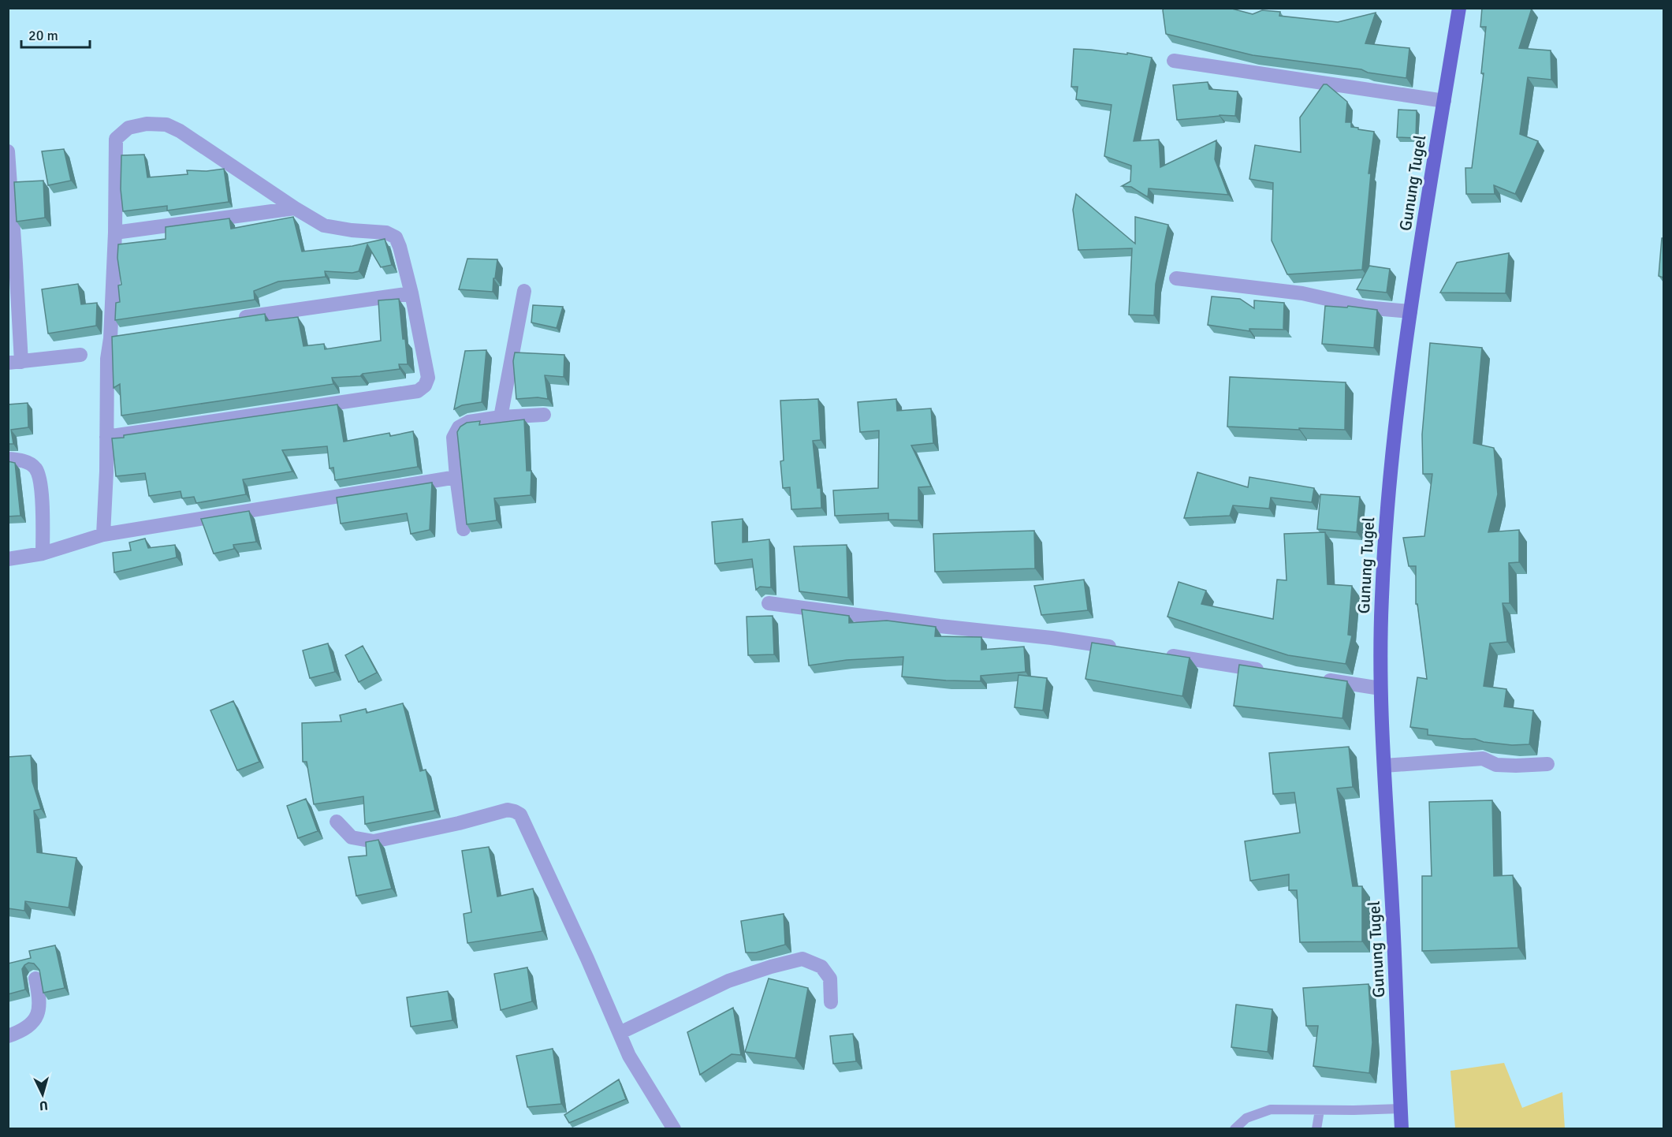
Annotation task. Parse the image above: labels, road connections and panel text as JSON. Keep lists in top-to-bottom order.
{
  "streets": {
    "main road": ["Gunung Tugel"]
  },
  "scale_bar": "20 m",
  "north": "bottom"
}
